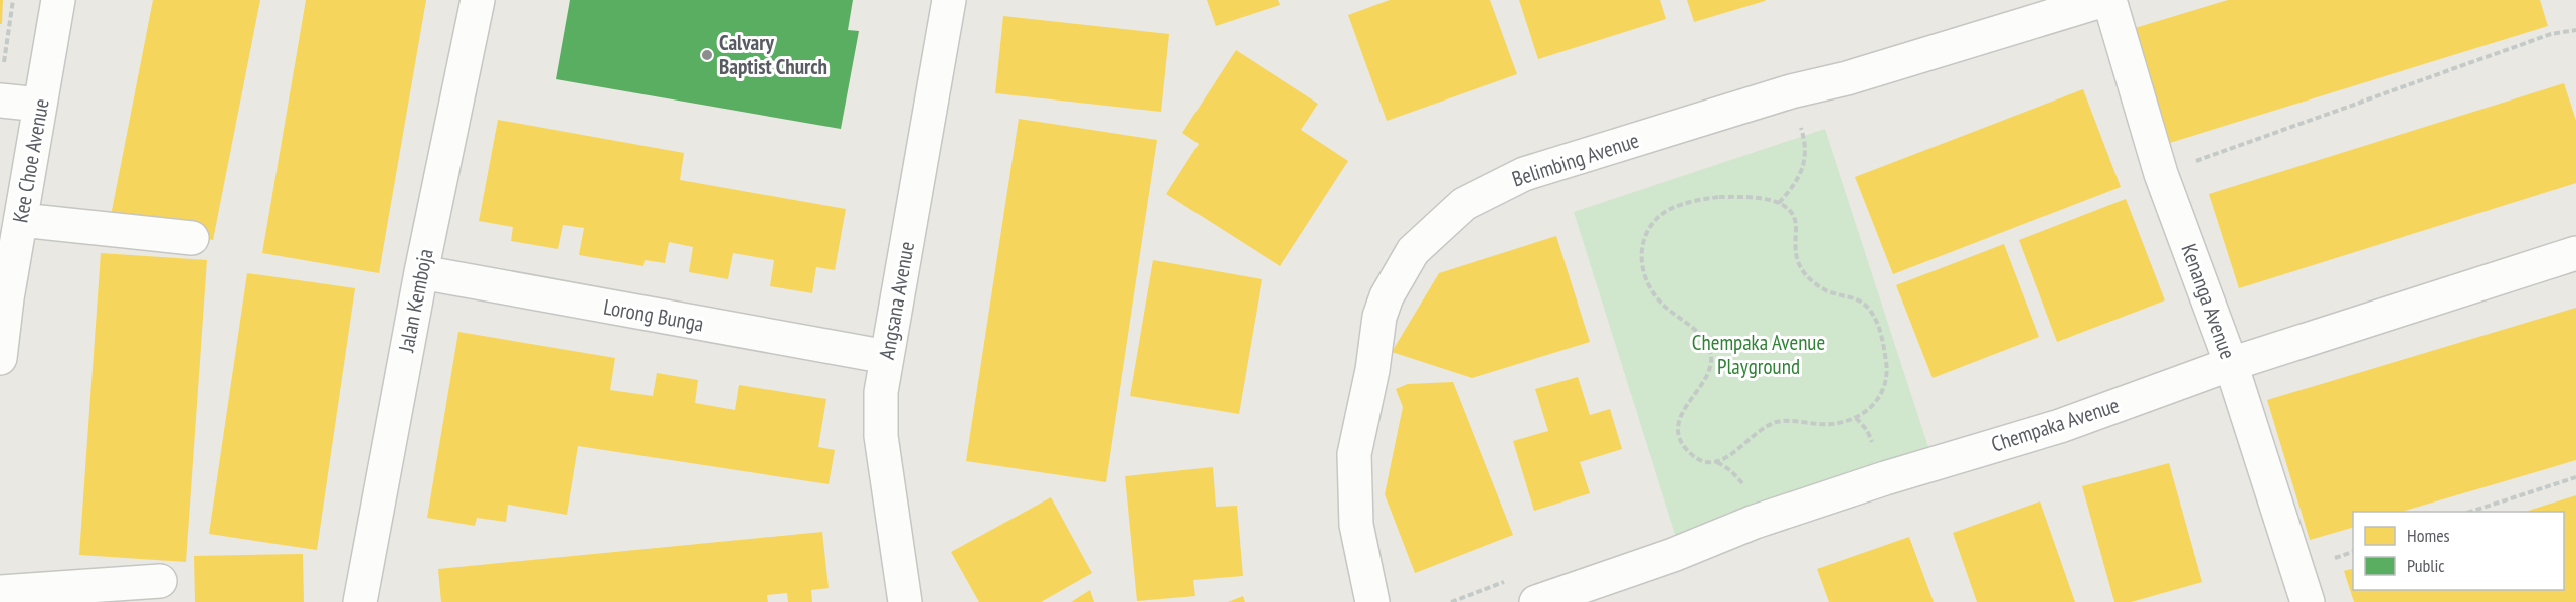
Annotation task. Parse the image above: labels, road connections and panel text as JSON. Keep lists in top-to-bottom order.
{
  "streets": {
    "street": [
      "Belimbing Avenue",
      "Kee Choe Avenue",
      "Jalan Kemboja",
      "Angsana Avenue",
      "Kenanga Avenue",
      "Lorong Bunga",
      "Chempaka Avenue"
    ]
  },
  "crossings": [
    ["Jalan Kemboja", "Lorong Bunga"],
    ["Angsana Avenue", "Lorong Bunga"],
    ["Kenanga Avenue", "Chempaka Avenue"]
  ],
  "parks": ["Chempaka Avenue Playground"],
  "places": ["Calvary Baptist Church"],
  "legend": ["Homes", "Public"]
}
